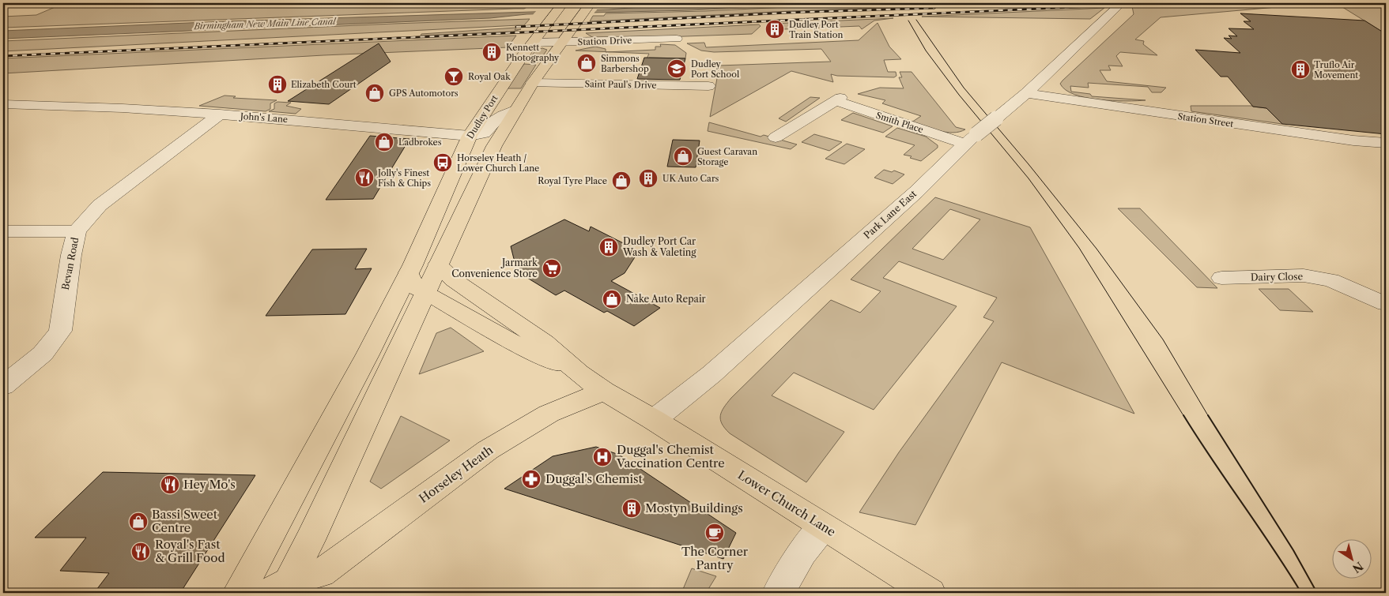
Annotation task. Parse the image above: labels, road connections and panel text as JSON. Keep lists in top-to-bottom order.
{
  "streets": {
    "main road": ["Dudley Port", "Horseley Heath", "Lower Church Lane"],
    "street": [
      "Station Drive",
      "Saint Paul's Drive",
      "John's Lane",
      "Station Street",
      "Smith Place",
      "Park Lane East",
      "Bevan Road",
      "Dairy Close"
    ]
  },
  "crossings": [
    ["Station Drive", "Dudley Port"],
    ["Dudley Port", "John's Lane"],
    ["Dudley Port", "Horseley Heath"],
    ["John's Lane", "Bevan Road"],
    ["Station Street", "Park Lane East"],
    ["Smith Place", "Park Lane East"],
    ["Park Lane East", "Lower Church Lane"],
    ["Horseley Heath", "Lower Church Lane"]
  ],
  "water": ["Birmingham New Main Line Canal"],
  "places": {
    "building": [
      "Dudley Port Train Station",
      "Kennett Photography",
      "Truflo Air Movement",
      "Elizabeth Court",
      "UK Auto Cars",
      "Dudley Port Car Wash & Valeting",
      "Mostyn Buildings"
    ],
    "shop": [
      "Simmons Barbershop",
      "GPS Automotors",
      "Ladbrokes",
      "Guest Caravan Storage",
      "Royal Tyre Place",
      "Nake Auto Repair",
      "Bassi Sweet Centre"
    ],
    "school or university": ["Dudley Port School"],
    "bar": ["Royal Oak"],
    "bus stop": ["Horseley Heath / Lower Church Lane"],
    "restaurant": ["Jolly's Finest Fish & Chips", "Hey Mo's", "Royal's Fast & Grill Food"],
    "supermarket": ["Jarmark Convenience Store"],
    "hospital": ["Duggal's Chemist Vaccination Centre"],
    "pharmacy": ["Duggal's Chemist"],
    "cafe": ["The Corner Pantry"]
  },
  "north": "bottom right"
}
